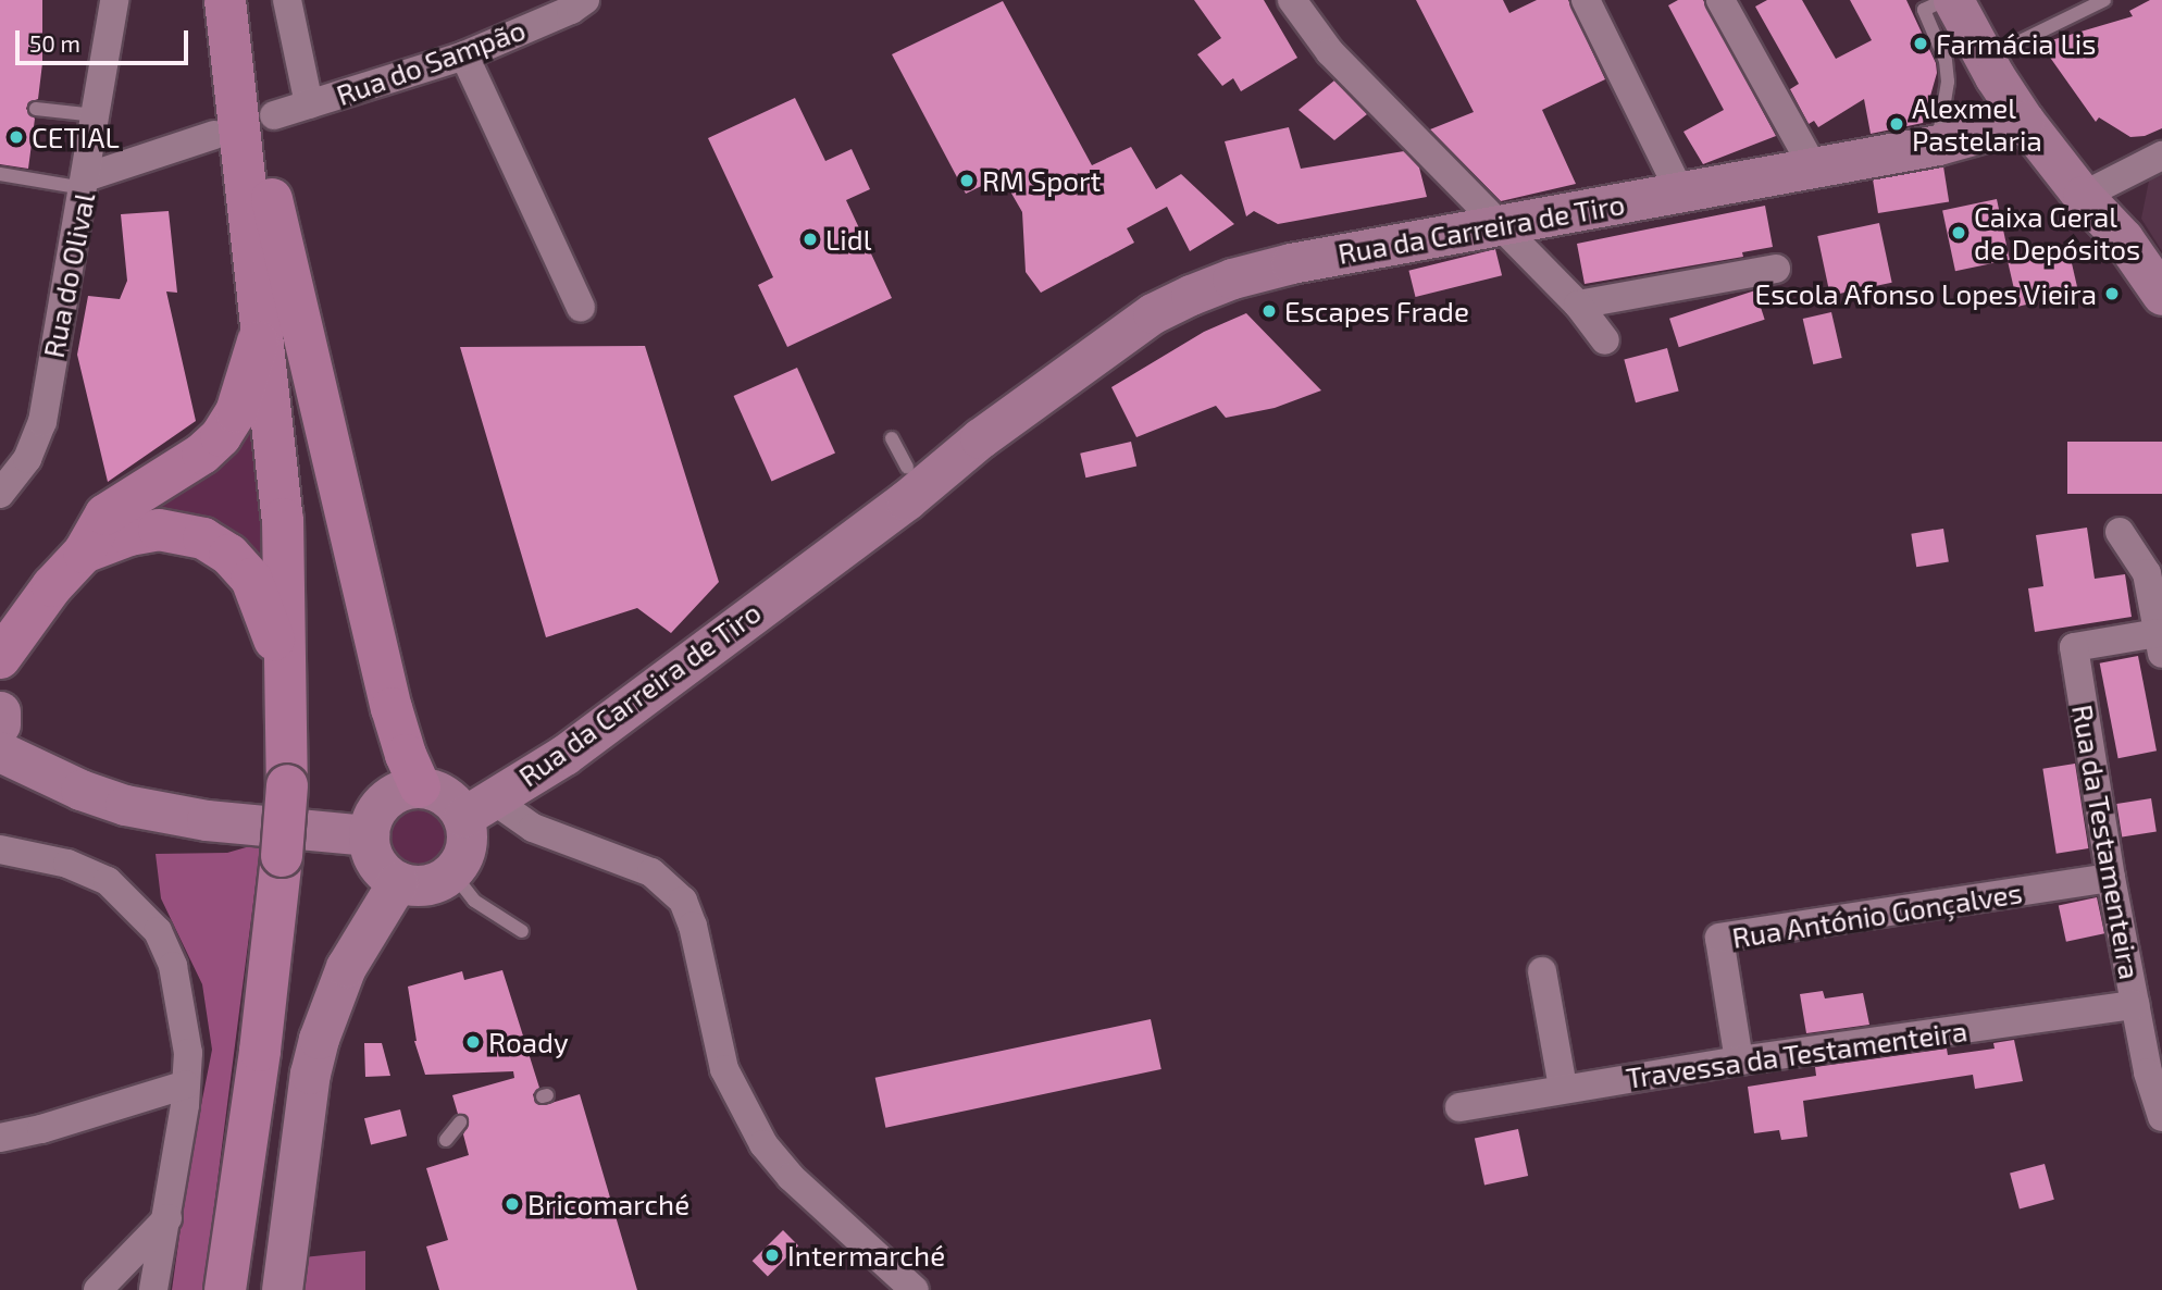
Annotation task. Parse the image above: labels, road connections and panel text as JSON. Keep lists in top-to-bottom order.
{
  "streets": {
    "main road": ["Rua da Carreira de Tiro"],
    "street": [
      "Rua do Sampão",
      "Rua do Olival",
      "Rua da Testamenteira",
      "Rua António Gonçalves",
      "Travessa da Testamenteira"
    ]
  },
  "crossings": [
    ["Rua do Sampão", "Rua do Olival"],
    ["Rua da Testamenteira", "Rua António Gonçalves"],
    ["Rua da Testamenteira", "Travessa da Testamenteira"],
    ["Rua António Gonçalves", "Travessa da Testamenteira"]
  ],
  "places": [
    "Farmácia Lis",
    "Alexmel Pastelaria",
    "CETIAL",
    "RM Sport",
    "Caixa Geral de Depósitos",
    "Lidl",
    "Escola Afonso Lopes Vieira",
    "Escapes Frade",
    "Roady",
    "Bricomarché",
    "Intermarché"
  ],
  "scale_bar": "50 m"
}
